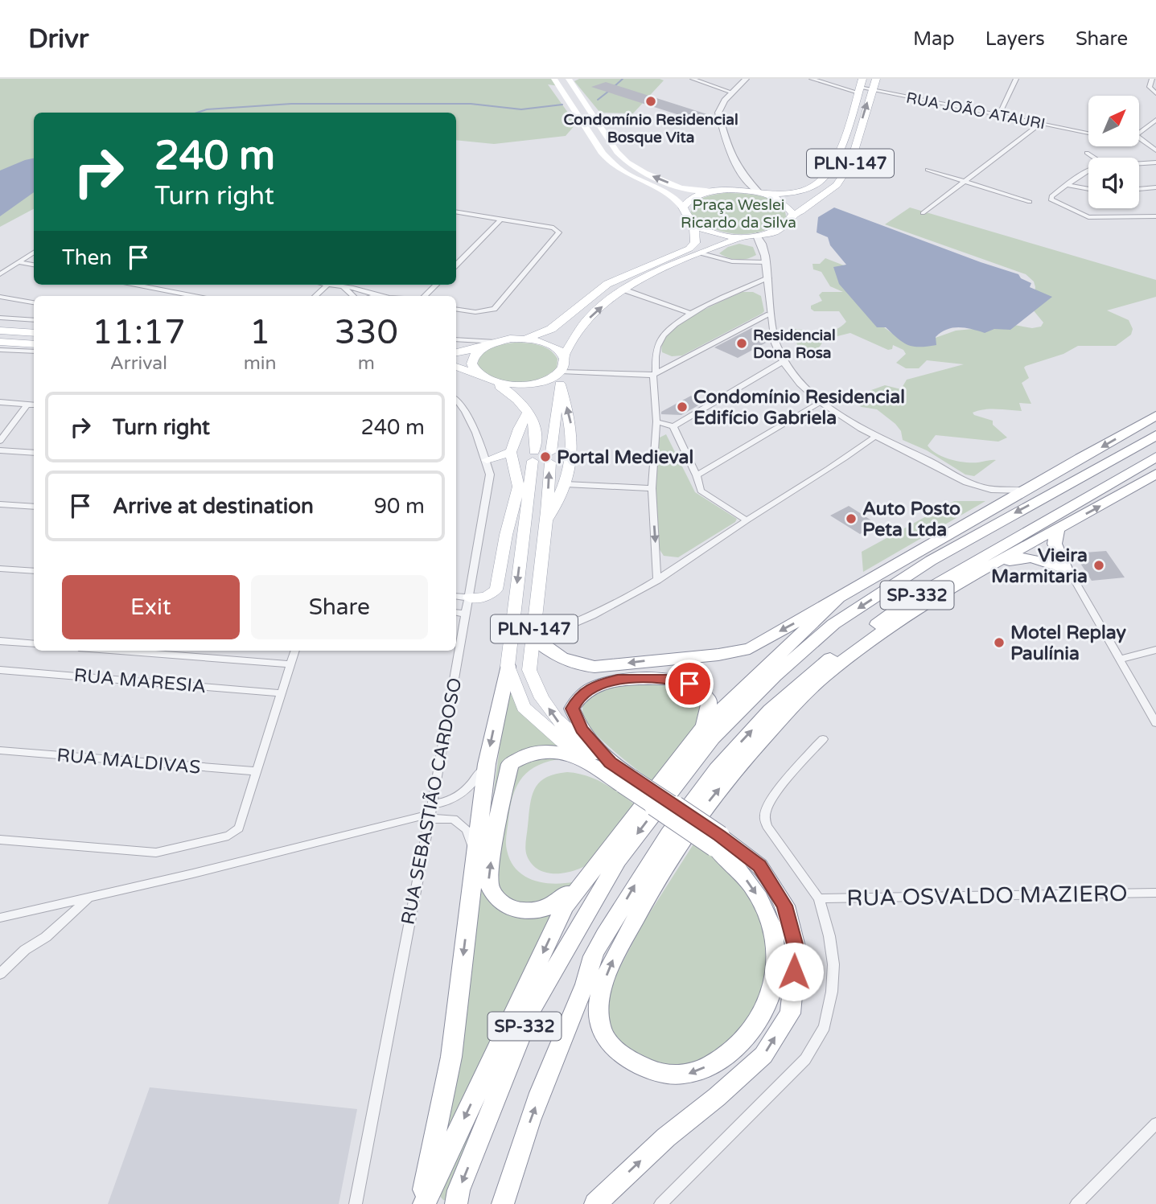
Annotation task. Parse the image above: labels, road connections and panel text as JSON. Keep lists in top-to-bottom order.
{
  "streets": {
    "highway": ["SP-332"],
    "main road": ["PLN-147"],
    "street": [
      "RUA JOÃO ATAURI",
      "RUA MARESIA",
      "RUA MALDIVAS",
      "RUA SEBASTIÃO CARDOSO",
      "RUA OSVALDO MAZIERO"
    ]
  },
  "crossings": [
    ["RUA JOÃO ATAURI", "PLN-147"]
  ],
  "parks": ["Praça Weslei Ricardo da Silva"],
  "places": [
    "Condomínio Residencial Bosque Vita",
    "Residencial Dona Rosa",
    "Condomínio Residencial Edifício Gabriela",
    "Portal Medieval",
    "Auto Posto Peta Ltda",
    "Vieira Marmitaria",
    "Motel Replay Paulínia"
  ],
  "north": "top right",
  "page": {
    "header": "Drivr",
    "nav": ["Map", "Layers", "Share"],
    "turn": ["240 m", "Turn right"],
    "then": "Then",
    "eta": [
      "11:17",
      "Arrival",
      "1",
      "min",
      "330",
      "m"
    ],
    "list": [
      {
        "name": "Turn right",
        "value": "240 m"
      },
      {
        "name": "Arrive at destination",
        "value": "90 m"
      }
    ],
    "buttons": ["Exit", "Share"]
  }
}
